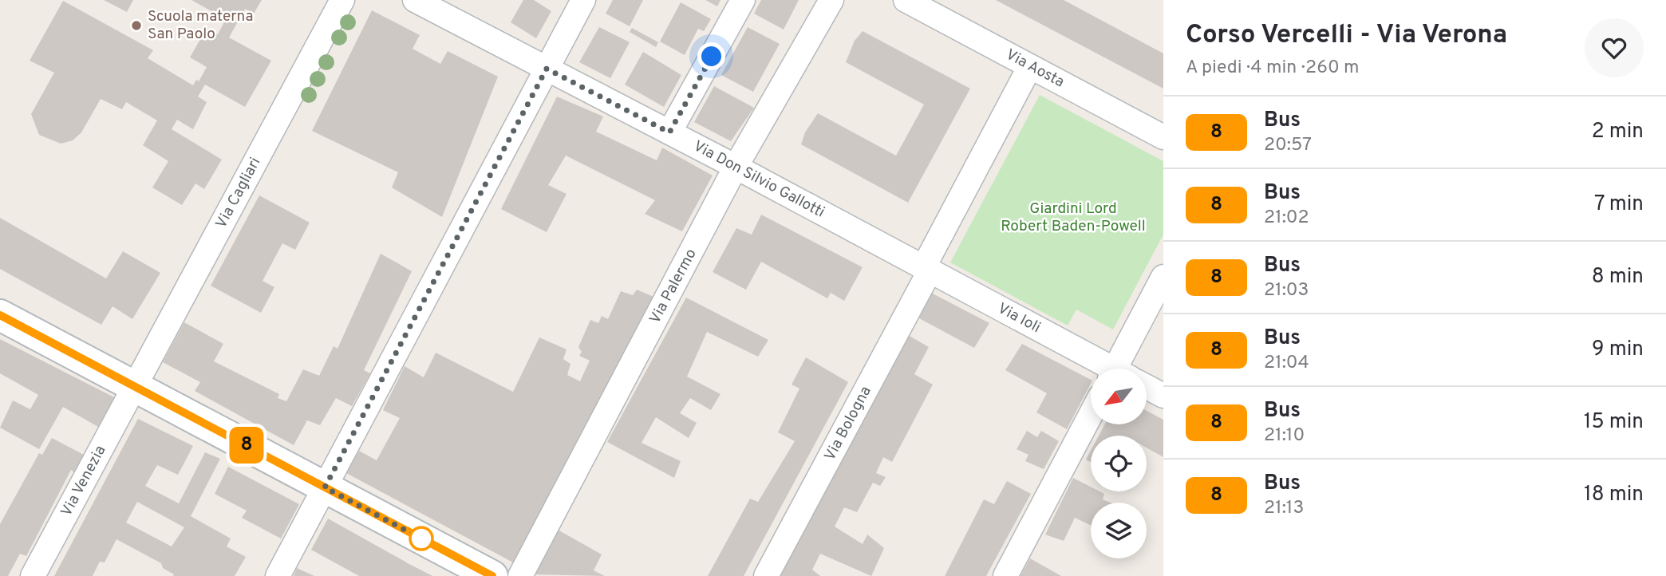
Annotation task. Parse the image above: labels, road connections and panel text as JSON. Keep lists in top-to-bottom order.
{
  "streets": {
    "street": [
      "Via Aosta",
      "Via Don Silvio Gallotti",
      "Via Cagliari",
      "Via Palermo",
      "Via Ioli",
      "Via Bologna",
      "Via Venezia"
    ]
  },
  "crossings": [
    ["Via Aosta", "Via Bologna"],
    ["Via Don Silvio Gallotti", "Via Palermo"],
    ["Via Don Silvio Gallotti", "Via Ioli"],
    ["Via Don Silvio Gallotti", "Via Bologna"],
    ["Via Cagliari", "Via Venezia"],
    ["Via Ioli", "Via Bologna"]
  ],
  "parks": ["Giardini Lord Robert Baden-Powell"],
  "places": ["Scuola materna San Paolo"],
  "lines": ["bus line 8"],
  "north": "bottom left",
  "page": {
    "on_map": "8",
    "heading": ["Corso Vercelli - Via Verona", "A piedi · 4 min · 260 m"],
    "list": [
      {
        "mark": "8",
        "name": "Bus",
        "note": "20:57",
        "value": "2 min"
      },
      {
        "mark": "8",
        "name": "Bus",
        "note": "21:02",
        "value": "7 min"
      },
      {
        "mark": "8",
        "name": "Bus",
        "note": "21:03",
        "value": "8 min"
      },
      {
        "mark": "8",
        "name": "Bus",
        "note": "21:04",
        "value": "9 min"
      },
      {
        "mark": "8",
        "name": "Bus",
        "note": "21:10",
        "value": "15 min"
      },
      {
        "mark": "8",
        "name": "Bus",
        "note": "21:13",
        "value": "18 min"
      }
    ]
  }
}
